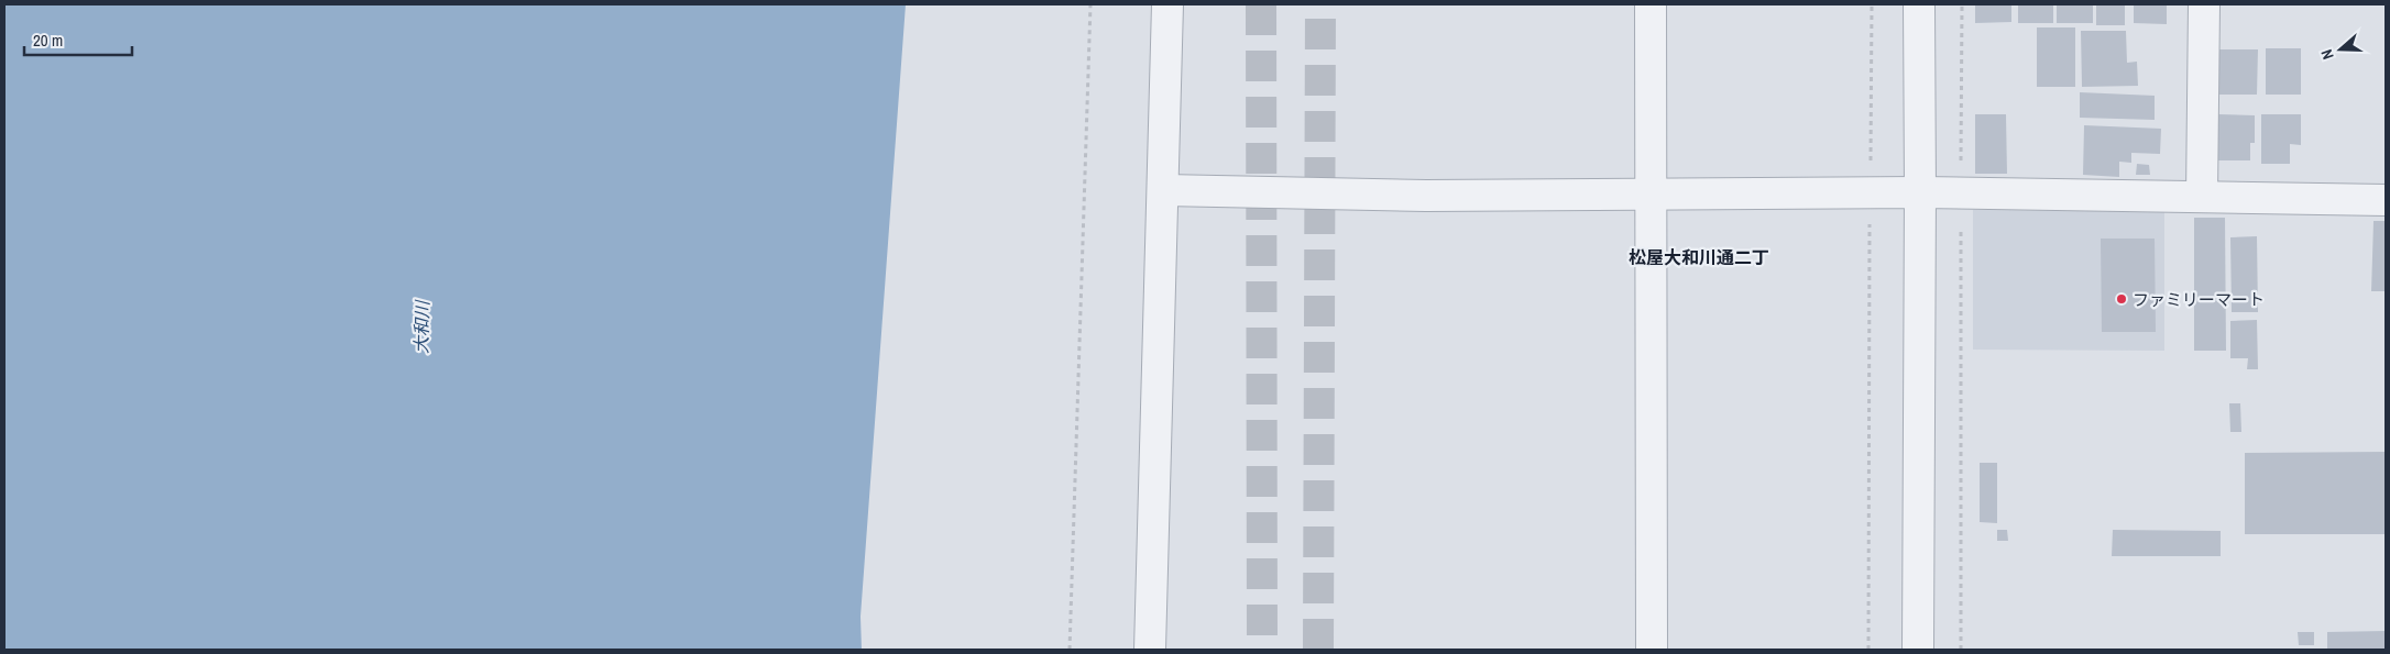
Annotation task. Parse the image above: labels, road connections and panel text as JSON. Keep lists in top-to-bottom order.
{
  "districts": ["松屋大和川通二丁"],
  "water": ["大和川"],
  "places": ["ファミリーマート"],
  "scale_bar": "20 m",
  "north": "left"
}
